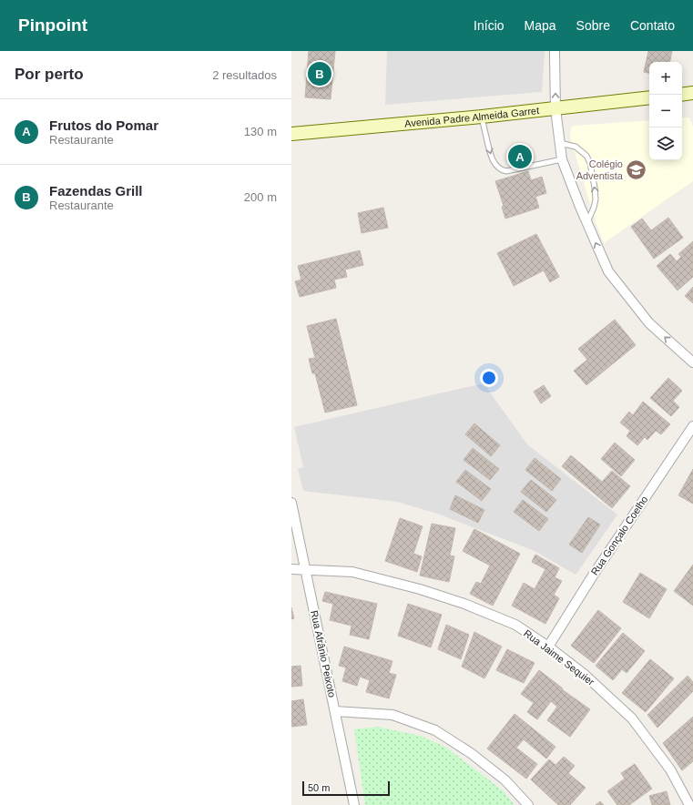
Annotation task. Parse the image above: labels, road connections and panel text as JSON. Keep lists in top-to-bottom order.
{
  "streets": {
    "main road": ["Avenida Padre Almeida Garret"],
    "street": ["Rua Gonçalo Coelho", "Rua Afrânio Peixoto", "Rua Jaime Sequier"]
  },
  "crossings": [
    ["Rua Gonçalo Coelho", "Rua Jaime Sequier"],
    ["Rua Afrânio Peixoto", "Rua Jaime Sequier"]
  ],
  "places": {
    "school or university": ["Colégio Adventista"]
  },
  "scale_bar": "50 m",
  "page": {
    "header": "Pinpoint",
    "nav": [
      "Início",
      "Mapa",
      "Sobre",
      "Contato"
    ],
    "heading": ["Por perto", "2 resultados"],
    "pins": ["B", "A"],
    "map_buttons": ["+", "−"],
    "list": [
      {
        "mark": "A",
        "name": "Frutos do Pomar",
        "note": "Restaurante",
        "value": "130 m"
      },
      {
        "mark": "B",
        "name": "Fazendas Grill",
        "note": "Restaurante",
        "value": "200 m"
      }
    ],
    "scale": "50 m"
  }
}
